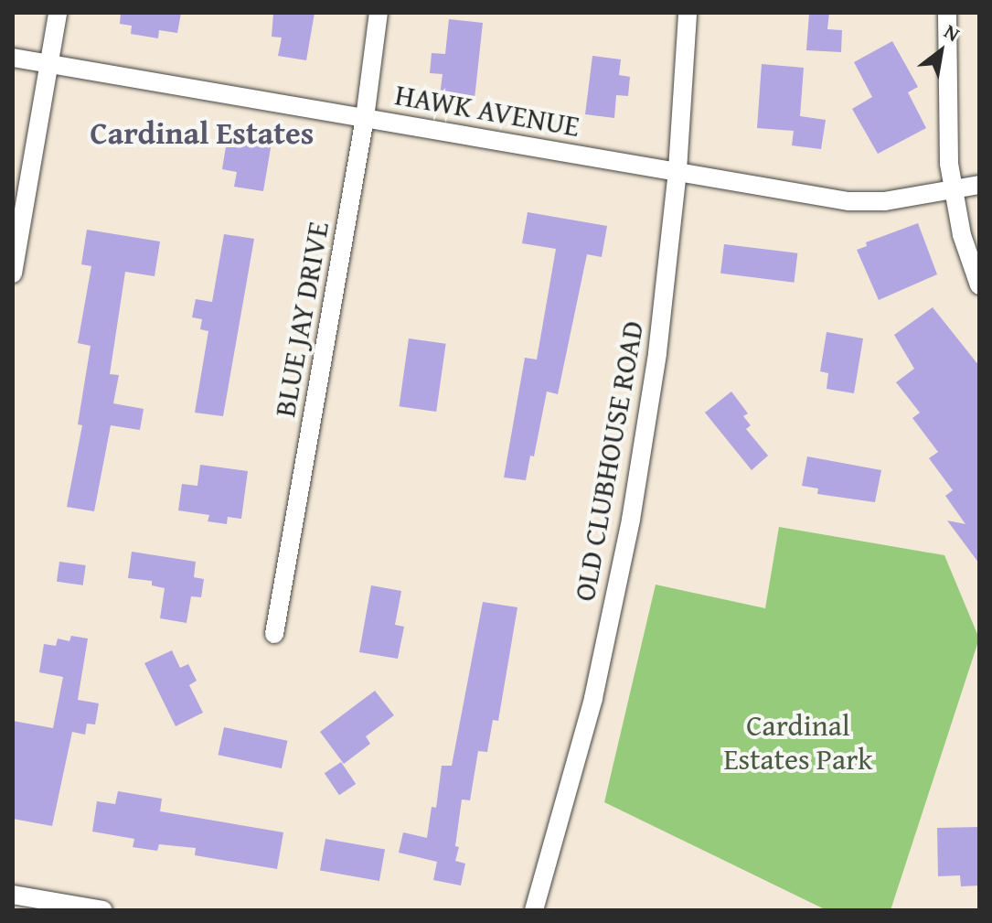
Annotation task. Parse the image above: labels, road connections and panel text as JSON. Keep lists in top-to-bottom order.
{
  "streets": {
    "street": ["HAWK AVENUE", "BLUE JAY DRIVE", "OLD CLUBHOUSE ROAD"]
  },
  "crossings": [
    ["HAWK AVENUE", "BLUE JAY DRIVE"],
    ["HAWK AVENUE", "OLD CLUBHOUSE ROAD"]
  ],
  "districts": ["Cardinal Estates"],
  "parks": ["Cardinal Estates Park"],
  "north": "top right"
}
